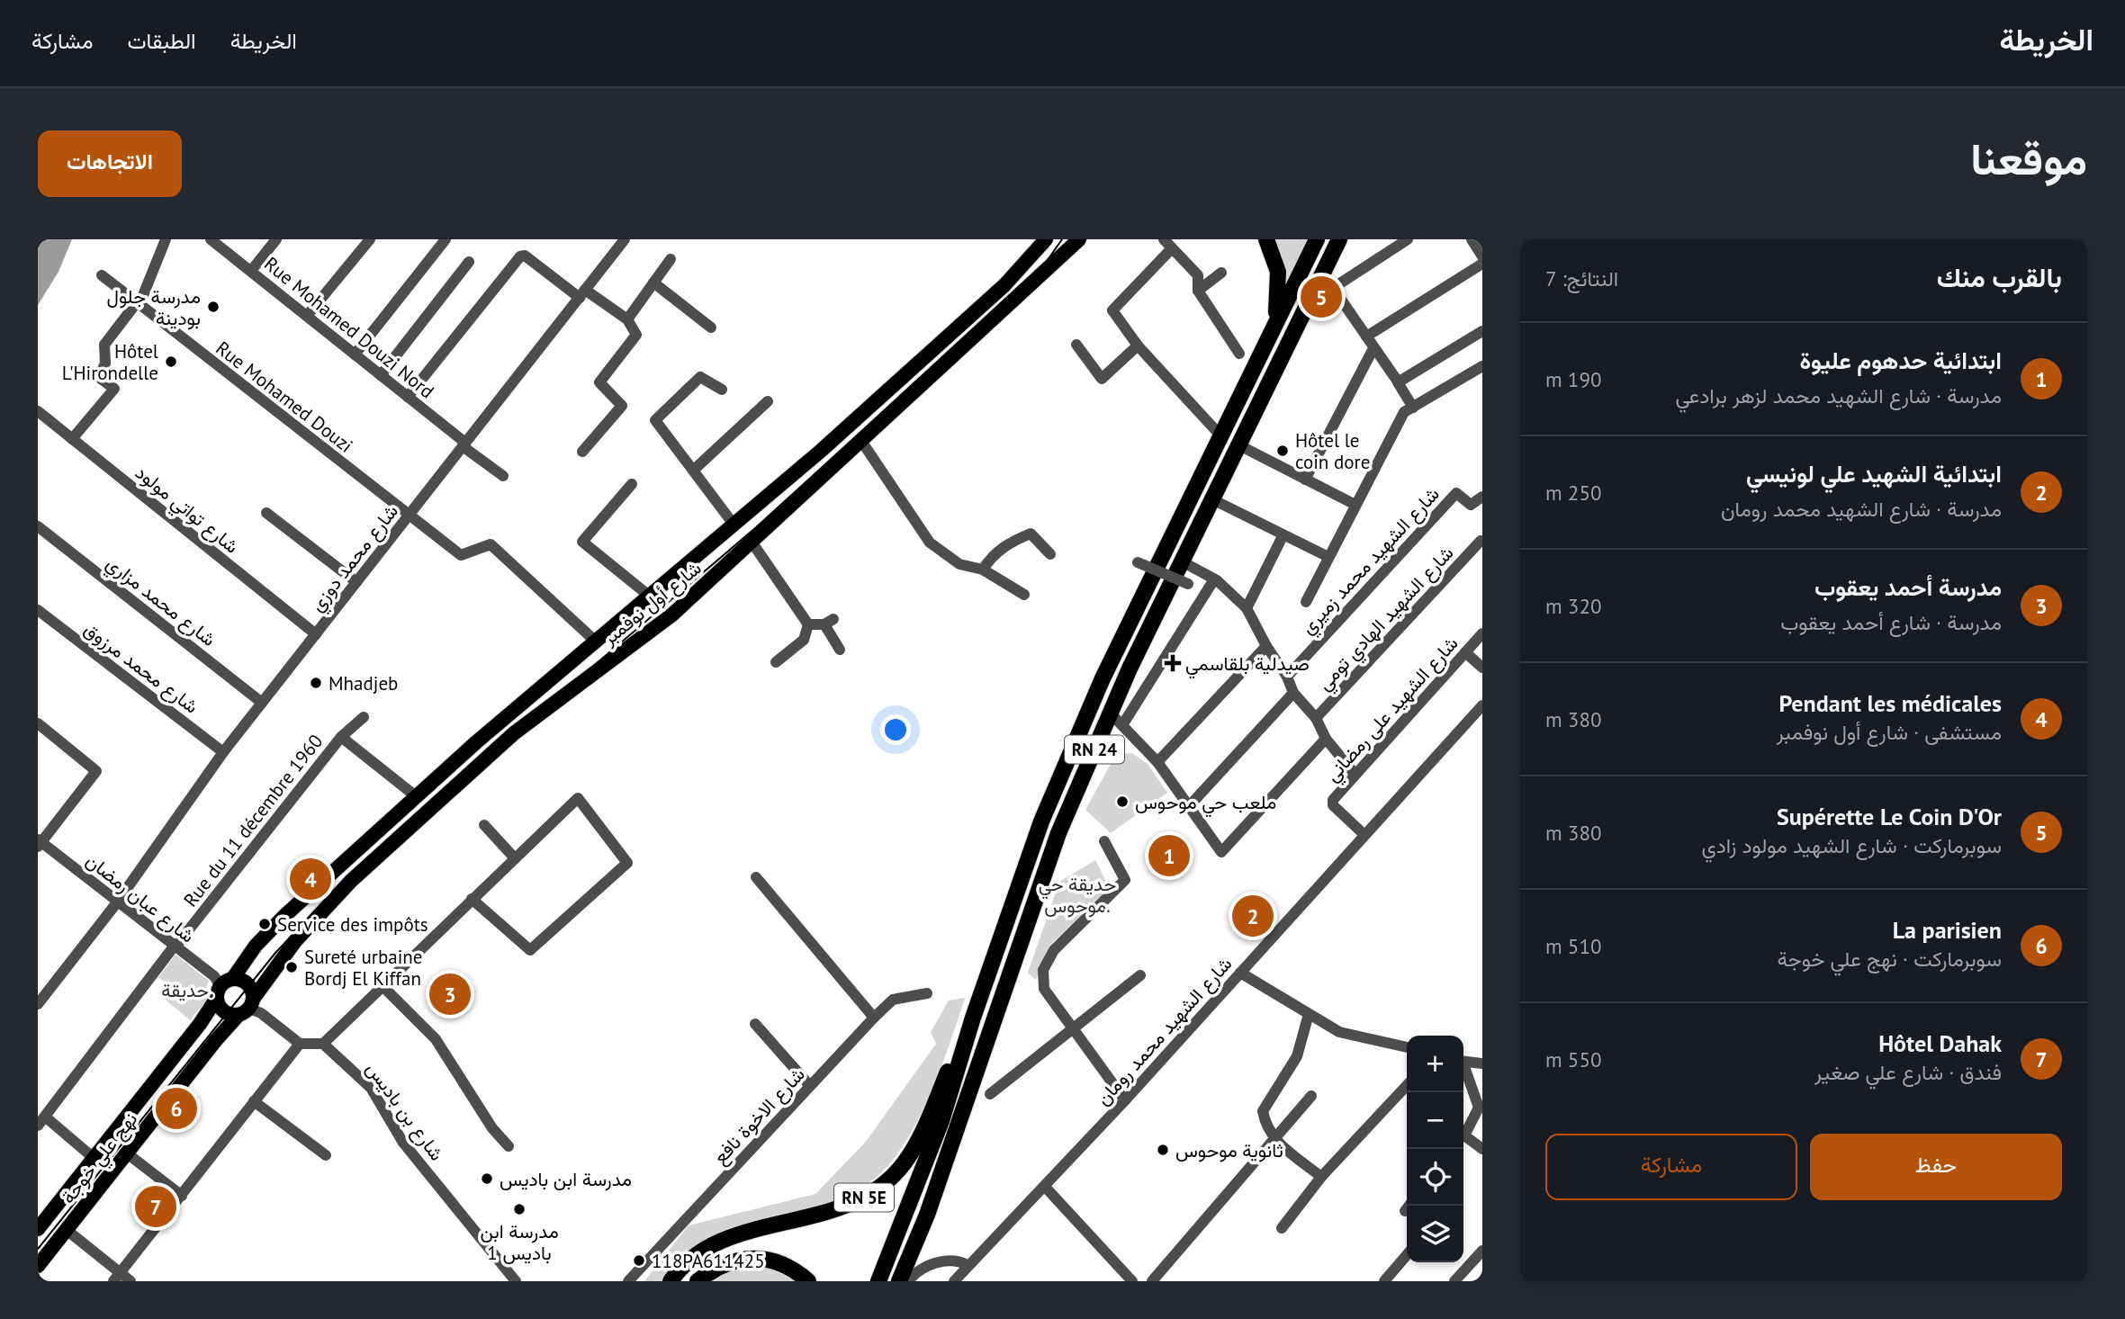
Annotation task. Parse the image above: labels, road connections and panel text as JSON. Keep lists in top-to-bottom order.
{
  "streets": {
    "highway": ["RN 24", "RN 5E"],
    "main road": ["شارع أول نوفمبر", "نهج علي خوجة"],
    "street": [
      "Rue Mohamed Douzi Nord",
      "Rue Mohamed Douzi",
      "شارع تواتي مولود",
      "شارع محمد دوزي",
      "شارع الشهيد محمد زميري",
      "شارع محمد مزاري",
      "شارع الشهيد الهادي تومي",
      "شارع محمد مرزوق",
      "شارع الشهيد على رمضاني",
      "Rue du 11 décembre 1960",
      "شارع عبان رمضان",
      "شارع الشهيد محمد رومان",
      "شارع بن باديس",
      "شارع الاخوة نافع"
    ]
  },
  "crossings": [
    ["Rue Mohamed Douzi Nord", "شارع محمد دوزي"],
    ["Rue Mohamed Douzi", "شارع محمد دوزي"],
    ["Rue Mohamed Douzi", "شارع أول نوفمبر"],
    ["شارع تواتي مولود", "شارع محمد دوزي"],
    ["شارع محمد دوزي", "شارع محمد مزاري"],
    ["شارع محمد دوزي", "شارع محمد مرزوق"],
    ["شارع محمد دوزي", "شارع عبان رمضان"],
    ["شارع أول نوفمبر", "شارع عبان رمضان"],
    ["شارع أول نوفمبر", "نهج علي خوجة"],
    ["شارع الشهيد على رمضاني", "شارع الشهيد محمد رومان"],
    ["RN 24", "RN 5E"],
    ["Rue du 11 décembre 1960", "شارع عبان رمضان"],
    ["شارع عبان رمضان", "نهج علي خوجة"]
  ],
  "parks": ["حديقة حي موحوس.", "حديقة."],
  "places": {
    "other": [
      "مدرسة جلول بودينة",
      "Hôtel L'Hirondelle",
      "Hôtel le coin dore",
      "Mhadjeb",
      "ملعب حي موحوس",
      "Service des impôts",
      "Sureté urbaine Bordj El Kiffan",
      "ثانوية موحوس",
      "مدرسة ابن باديس",
      "مدرسة ابن باديس 1",
      "118PA611425"
    ],
    "health": ["صيدلية بلقاسمي"]
  },
  "page": {
    "header": "الخريطة",
    "nav": ["الخريطة", "الطبقات", "مشاركة"],
    "title": "موقعنا",
    "buttons": [
      "الاتجاهات",
      ["حفظ", "مشاركة"]
    ],
    "heading": ["بالقرب منك", "النتائج: 7"],
    "pins": [
      "5",
      "1",
      "4",
      "2",
      "3",
      "6",
      "7"
    ],
    "list": [
      {
        "mark": "1",
        "name": "ابتدائية حدهوم عليوة",
        "note": "مدرسة · شارع الشهيد محمد لزهر برادعي",
        "value": "190 m"
      },
      {
        "mark": "2",
        "name": "ابتدائية الشهيد علي لونيسي",
        "note": "مدرسة · شارع الشهيد محمد رومان",
        "value": "250 m"
      },
      {
        "mark": "3",
        "name": "مدرسة أحمد يعقوب",
        "note": "مدرسة · شارع أحمد يعقوب",
        "value": "320 m"
      },
      {
        "mark": "4",
        "name": "Pendant les médicales",
        "note": "مستشفى · شارع أول نوفمبر",
        "value": "380 m"
      },
      {
        "mark": "5",
        "name": "Supérette Le Coin D'Or",
        "note": "سوبرماركت · شارع الشهيد مولود زادي",
        "value": "380 m"
      },
      {
        "mark": "6",
        "name": "La parisien",
        "note": "سوبرماركت · نهج علي خوجة",
        "value": "510 m"
      },
      {
        "mark": "7",
        "name": "Hôtel Dahak",
        "note": "فندق · شارع علي صغير",
        "value": "550 m"
      }
    ],
    "map_buttons": ["+", "−"]
  }
}
